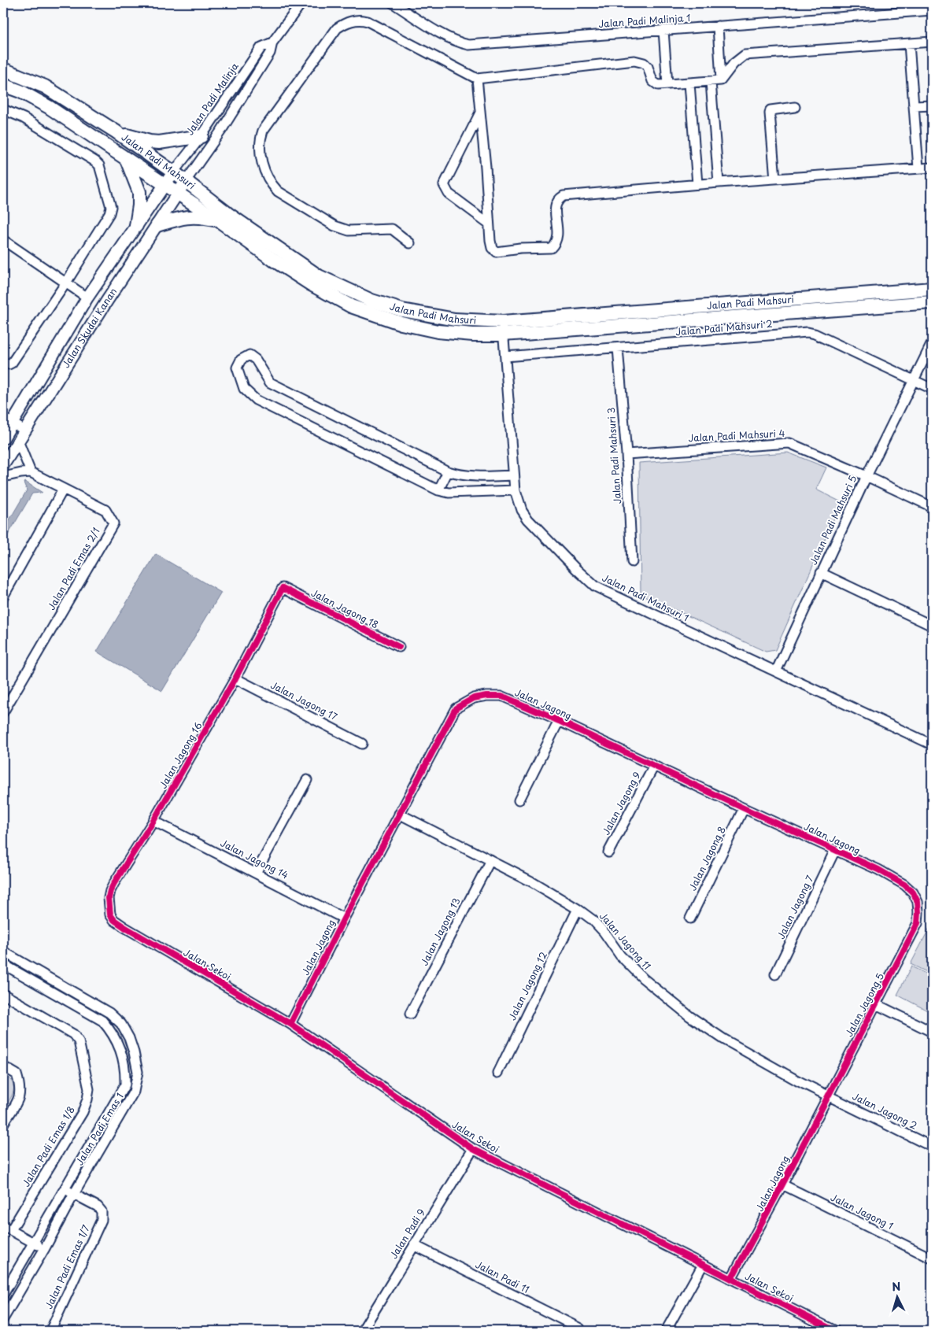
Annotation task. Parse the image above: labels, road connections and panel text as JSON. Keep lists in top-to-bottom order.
{
  "streets": {
    "main road": ["Jalan Padi Mahsuri"],
    "street": [
      "Jalan Padi Malinja 1",
      "Jalan Padi Malinja",
      "Jalan Skudai Kanan",
      "Jalan Padi Mahsuri 2",
      "Jalan Padi Mahsuri 4",
      "Jalan Padi Mahsuri 3",
      "Jalan Padi Mahsuri 5",
      "Jalan Padi Emas 2/1",
      "Jalan Padi Mahsuri 1",
      "Jalan Jagong 18",
      "Jalan Jagong 17",
      "Jalan Jagong",
      "Jalan Jagong 16",
      "Jalan Jagong 9",
      "Jalan Jagong 8",
      "Jalan Jagong 14",
      "Jalan Jagong 7",
      "Jalan Jagong 13",
      "Jalan Jagong 11",
      "Jalan Sekoi",
      "Jalan Jagong 12",
      "Jalan Jagong 5",
      "Jalan Jagong 2",
      "Jalan Padi Emas 1",
      "Jalan Padi Emas 1/8",
      "Jalan Jagong 1",
      "Jalan Padi 9",
      "Jalan Padi Emas 1/7",
      "Jalan Padi 11"
    ]
  },
  "crossings": [
    ["Jalan Padi Malinja", "Jalan Padi Mahsuri"],
    ["Jalan Padi Malinja", "Jalan Skudai Kanan"],
    ["Jalan Padi Mahsuri", "Jalan Skudai Kanan"],
    ["Jalan Padi Mahsuri", "Jalan Padi Mahsuri 1"],
    ["Jalan Padi Mahsuri 2", "Jalan Padi Mahsuri 3"],
    ["Jalan Padi Mahsuri 2", "Jalan Padi Mahsuri 5"],
    ["Jalan Padi Mahsuri 2", "Jalan Padi Mahsuri 1"],
    ["Jalan Padi Mahsuri 4", "Jalan Padi Mahsuri 3"],
    ["Jalan Padi Mahsuri 4", "Jalan Padi Mahsuri 5"],
    ["Jalan Padi Mahsuri 5", "Jalan Padi Mahsuri 1"],
    ["Jalan Jagong 18", "Jalan Jagong 16"],
    ["Jalan Jagong 17", "Jalan Jagong 16"],
    ["Jalan Jagong", "Jalan Jagong 9"],
    ["Jalan Jagong", "Jalan Jagong 8"],
    ["Jalan Jagong", "Jalan Jagong 14"],
    ["Jalan Jagong", "Jalan Jagong 7"],
    ["Jalan Jagong", "Jalan Jagong 11"],
    ["Jalan Jagong", "Jalan Sekoi"],
    ["Jalan Jagong", "Jalan Jagong 5"],
    ["Jalan Jagong", "Jalan Jagong 2"],
    ["Jalan Jagong", "Jalan Jagong 1"],
    ["Jalan Jagong 16", "Jalan Jagong 14"],
    ["Jalan Jagong 16", "Jalan Sekoi"],
    ["Jalan Jagong 13", "Jalan Jagong 11"],
    ["Jalan Jagong 11", "Jalan Jagong 12"],
    ["Jalan Jagong 11", "Jalan Jagong 5"],
    ["Jalan Jagong 11", "Jalan Jagong 2"],
    ["Jalan Sekoi", "Jalan Padi 9"],
    ["Jalan Jagong 5", "Jalan Jagong 2"],
    ["Jalan Padi Emas 1", "Jalan Padi Emas 1/8"],
    ["Jalan Padi Emas 1", "Jalan Padi Emas 1/7"],
    ["Jalan Padi 9", "Jalan Padi 11"]
  ],
  "north": "top"
}
